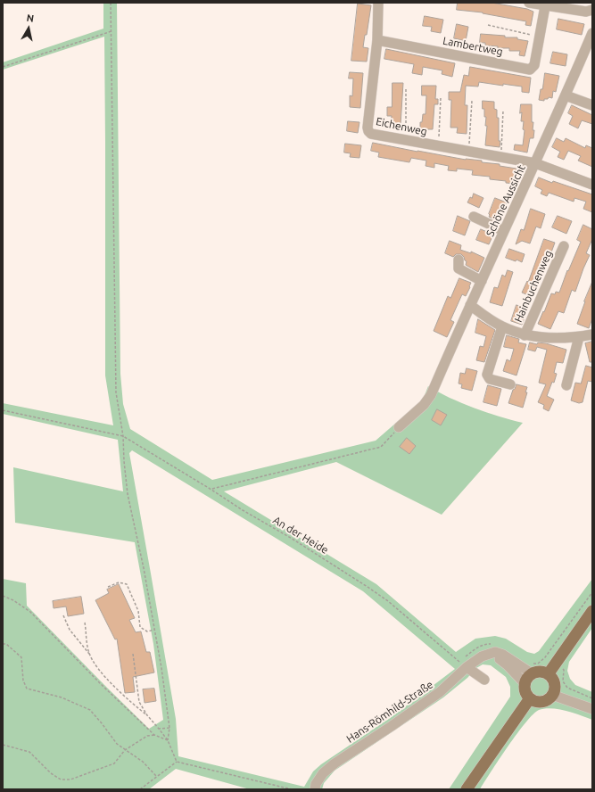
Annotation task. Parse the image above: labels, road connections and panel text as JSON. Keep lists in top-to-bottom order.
{
  "streets": {
    "street": [
      "Lambertweg",
      "Eichenweg",
      "Schöne Aussicht",
      "Hainbuchenweg",
      "Hans-Römhild-Straße"
    ],
    "path": ["An der Heide"]
  },
  "crossings": [
    ["Lambertweg", "Eichenweg"],
    ["Eichenweg", "Schöne Aussicht"],
    ["An der Heide", "Hans-Römhild-Straße"]
  ],
  "north": "top"
}
